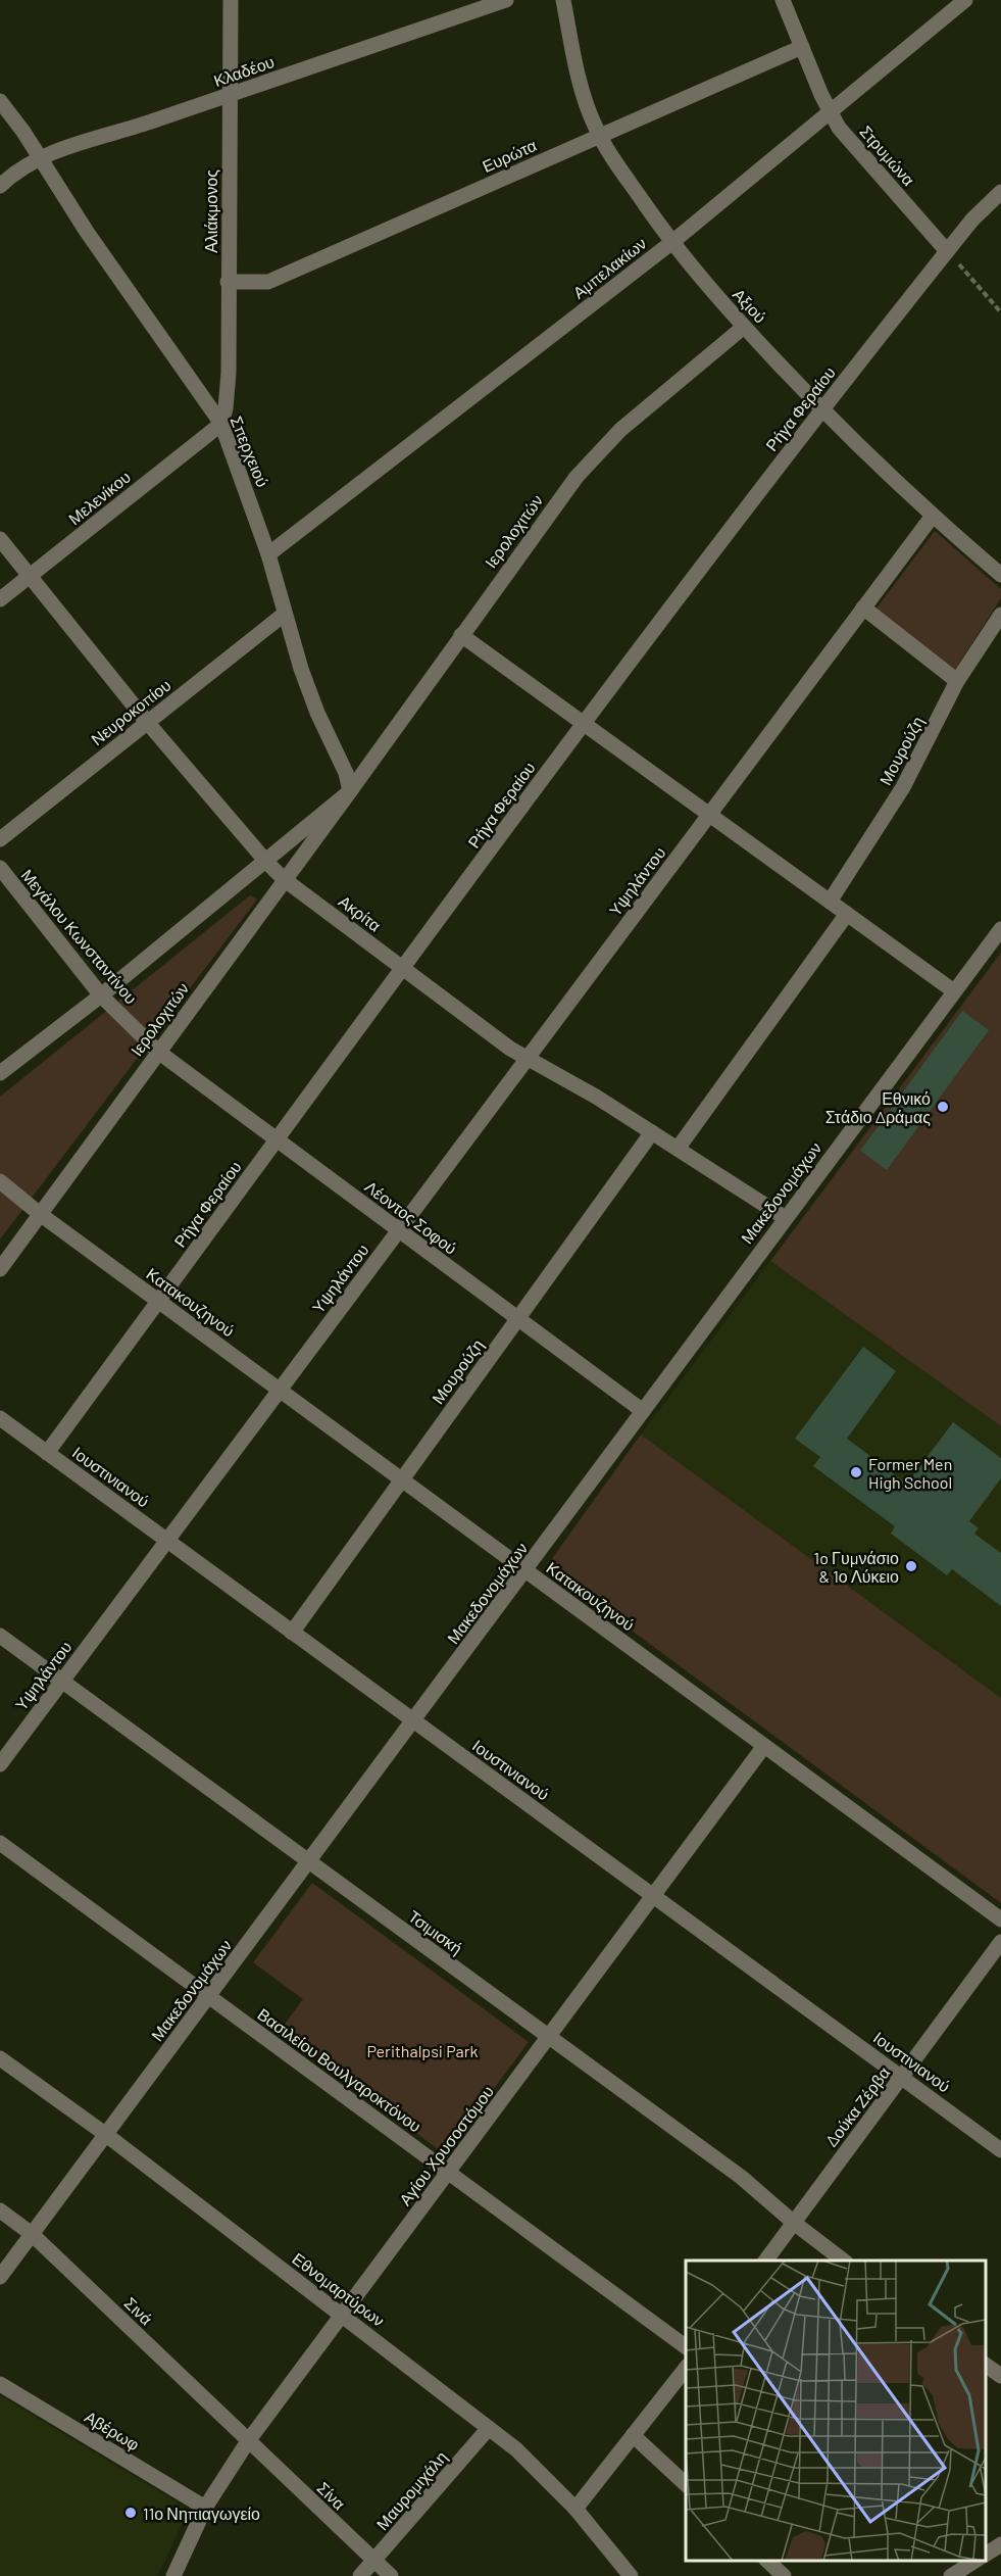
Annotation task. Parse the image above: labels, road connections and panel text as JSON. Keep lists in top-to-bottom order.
{
  "streets": {
    "street": [
      "Κλαδέου",
      "Ευρώτα",
      "Στρυμώνα",
      "Αλιάκμονος",
      "Αμπελακίων",
      "Αξιού",
      "Ρήγα Φεραίου",
      "Σπερχειού",
      "Μελενίκου",
      "Ιερολοχιτών",
      "Νευροκοπίου",
      "Μουρούζη",
      "Υψηλάντου",
      "Ακρίτα",
      "Μεγάλου Κωνσταντίνου",
      "Μακεδονομάχων",
      "Λέοντος Σοφού",
      "Κατακουζηνού",
      "Ιουστινιανού",
      "Τσιμισκή",
      "Βασιλείου Βουλγαροκτόνου",
      "Δούκα Ζέρβα",
      "Αγίου Χρυσοστόμου",
      "Εθνομαρτύρων",
      "Σινά",
      "Αβέρωφ",
      "Μαυρομιχάλη",
      "Σίνα"
    ]
  },
  "crossings": [
    ["Κλαδέου", "Αλιάκμονος"],
    ["Κλαδέου", "Σπερχειού"],
    ["Ευρώτα", "Στρυμώνα"],
    ["Ευρώτα", "Αλιάκμονος"],
    ["Ευρώτα", "Αξιού"],
    ["Στρυμώνα", "Αμπελακίων"],
    ["Στρυμώνα", "Ρήγα Φεραίου"],
    ["Αλιάκμονος", "Σπερχειού"],
    ["Αλιάκμονος", "Μελενίκου"],
    ["Αμπελακίων", "Αξιού"],
    ["Αμπελακίων", "Σπερχειού"],
    ["Αξιού", "Ρήγα Φεραίου"],
    ["Αξιού", "Ιερολοχιτών"],
    ["Αξιού", "Υψηλάντου"],
    ["Ρήγα Φεραίου", "Ακρίτα"],
    ["Ρήγα Φεραίου", "Λέοντος Σοφού"],
    ["Ρήγα Φεραίου", "Κατακουζηνού"],
    ["Ρήγα Φεραίου", "Ιουστινιανού"],
    ["Σπερχειού", "Μελενίκου"],
    ["Σπερχειού", "Ιερολοχιτών"],
    ["Σπερχειού", "Νευροκοπίου"],
    ["Μελενίκου", "Ακρίτα"],
    ["Ιερολοχιτών", "Ακρίτα"],
    ["Ιερολοχιτών", "Μεγάλου Κωνσταντίνου"],
    ["Ιερολοχιτών", "Λέοντος Σοφού"],
    ["Ιερολοχιτών", "Κατακουζηνού"],
    ["Νευροκοπίου", "Ακρίτα"],
    ["Μουρούζη", "Ακρίτα"],
    ["Μουρούζη", "Λέοντος Σοφού"],
    ["Μουρούζη", "Κατακουζηνού"],
    ["Μουρούζη", "Ιουστινιανού"],
    ["Υψηλάντου", "Ακρίτα"],
    ["Υψηλάντου", "Λέοντος Σοφού"],
    ["Υψηλάντου", "Κατακουζηνού"],
    ["Υψηλάντου", "Ιουστινιανού"],
    ["Υψηλάντου", "Τσιμισκή"],
    ["Ακρίτα", "Μακεδονομάχων"],
    ["Μεγάλου Κωνσταντίνου", "Λέοντος Σοφού"],
    ["Μακεδονομάχων", "Λέοντος Σοφού"],
    ["Μακεδονομάχων", "Κατακουζηνού"],
    ["Μακεδονομάχων", "Ιουστινιανού"],
    ["Μακεδονομάχων", "Τσιμισκή"],
    ["Μακεδονομάχων", "Βασιλείου Βουλγαροκτόνου"],
    ["Μακεδονομάχων", "Εθνομαρτύρων"],
    ["Μακεδονομάχων", "Σινά"],
    ["Κατακουζηνού", "Αγίου Χρυσοστόμου"],
    ["Ιουστινιανού", "Δούκα Ζέρβα"],
    ["Ιουστινιανού", "Αγίου Χρυσοστόμου"],
    ["Τσιμισκή", "Δούκα Ζέρβα"],
    ["Τσιμισκή", "Αγίου Χρυσοστόμου"],
    ["Βασιλείου Βουλγαροκτόνου", "Αγίου Χρυσοστόμου"],
    ["Αγίου Χρυσοστόμου", "Εθνομαρτύρων"],
    ["Αγίου Χρυσοστόμου", "Σινά"],
    ["Αγίου Χρυσοστόμου", "Αβέρωφ"],
    ["Αγίου Χρυσοστόμου", "Σίνα"],
    ["Εθνομαρτύρων", "Μαυρομιχάλη"],
    ["Σινά", "Σίνα"],
    ["Μαυρομιχάλη", "Σίνα"]
  ],
  "parks": ["Perithalpsi Park"],
  "places": [
    "Εθνικό Στάδιο Δράμας",
    "Former Men High School",
    "1o Γυμνάσιο & 1ο Λύκειο",
    "11ο Νηπιαγωγείο"
  ]
}
